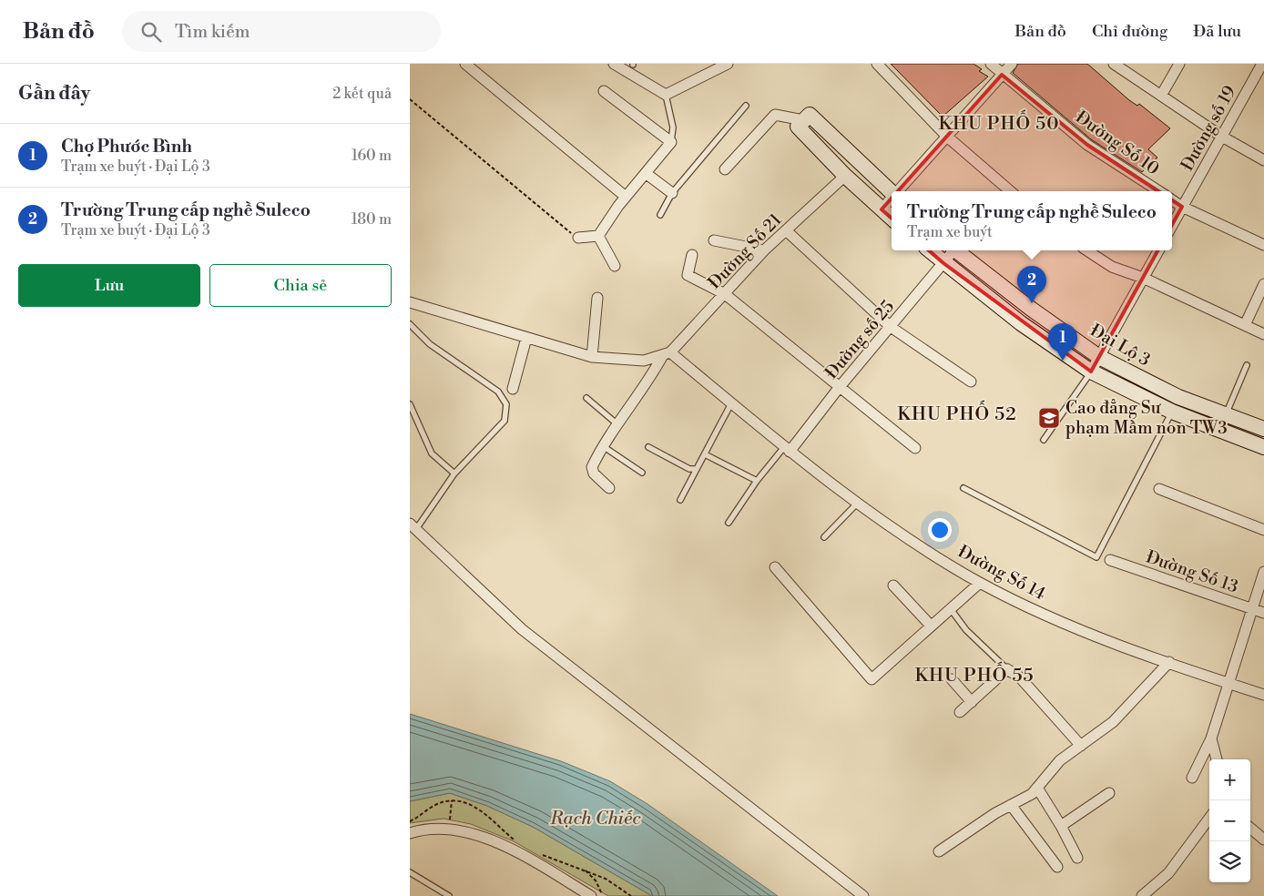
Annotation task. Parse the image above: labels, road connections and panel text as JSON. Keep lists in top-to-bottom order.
{
  "streets": {
    "street": [
      "Đường số 19",
      "Đường Số 10",
      "Đường Số 21",
      "Đường số 25",
      "Đại Lộ 3",
      "Đường Số 13",
      "Đường Số 14"
    ]
  },
  "crossings": [
    ["Đường số 19", "Đường Số 10"],
    ["Đường Số 21", "Đường Số 14"],
    ["Đường số 25", "Đại Lộ 3"],
    ["Đường số 25", "Đường Số 14"]
  ],
  "districts": ["KHU PHỐ 50", "KHU PHỐ 52", "KHU PHỐ 55"],
  "water": ["Rạch Chiếc"],
  "places": {
    "school or university": ["Cao đẳng Sư phạm Mầm non TW3"]
  },
  "page": {
    "header": "Bản đồ",
    "search": "Tìm kiếm",
    "nav": ["Bản đồ", "Chỉ đường", "Đã lưu"],
    "heading": ["Gần đây", "2 kết quả"],
    "list": [
      {
        "mark": "1",
        "name": "Chợ Phước Bình",
        "note": "Trạm xe buýt · Đại Lộ 3",
        "value": "160 m"
      },
      {
        "mark": "2",
        "name": "Trường Trung cấp nghề Suleco",
        "note": "Trạm xe buýt · Đại Lộ 3",
        "value": "180 m"
      }
    ],
    "popup": ["Trường Trung cấp nghề Suleco", "Trạm xe buýt"],
    "buttons": ["Lưu", "Chia sẻ"],
    "pins": ["2", "1"],
    "map_buttons": ["+", "−"]
  }
}
